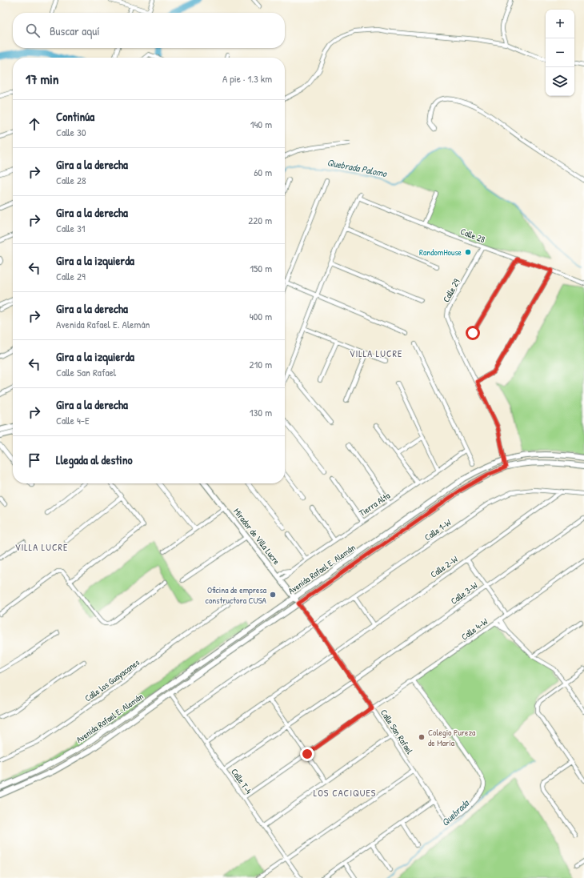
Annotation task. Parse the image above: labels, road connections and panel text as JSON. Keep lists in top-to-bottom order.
{
  "streets": {
    "main road": ["Mirador de Villa Lucre", "Avenida Rafael E. Alemán"],
    "street": [
      "Calle 28",
      "Calle 29",
      "Tierra Alta",
      "Calle 1-W",
      "Calle 2-W",
      "Calle 3-W",
      "Calle 4-W",
      "Calle los Guayacanes",
      "Calle San Rafael",
      "Calle T-4"
    ]
  },
  "crossings": [
    ["Calle 28", "Calle 29"],
    ["Calle 29", "Avenida Rafael E. Alemán"],
    ["Tierra Alta", "Mirador de Villa Lucre"],
    ["Calle 1-W", "Calle 2-W"],
    ["Calle 1-W", "Calle San Rafael"],
    ["Calle 1-W", "Calle T-4"],
    ["Mirador de Villa Lucre", "Avenida Rafael E. Alemán"],
    ["Mirador de Villa Lucre", "Calle San Rafael"],
    ["Calle 2-W", "Calle San Rafael"],
    ["Calle 2-W", "Calle T-4"],
    ["Avenida Rafael E. Alemán", "Calle San Rafael"],
    ["Avenida Rafael E. Alemán", "Calle T-4"],
    ["Calle 3-W", "Calle San Rafael"],
    ["Calle 3-W", "Calle T-4"],
    ["Calle 4-W", "Calle San Rafael"],
    ["Calle 4-W", "Calle T-4"]
  ],
  "districts": ["VILLA LUCRE", "VILLA LUCRE", "LOS CACIQUES"],
  "water": ["Quebrada Palomo", "Quebrada"],
  "places": ["RandomHouse", "Oficina de empresa constructora CUSA", "Colegio Pureza de María"],
  "page": {
    "map_buttons": ["+", "−"],
    "search": "Buscar aquí",
    "heading": ["17 min", "A pie · 1.3 km"],
    "list": [
      ["Continúa", "Calle 30", "140 m"],
      ["Gira a la derecha", "Calle 28", "60 m"],
      ["Gira a la derecha", "Calle 31", "220 m"],
      ["Gira a la izquierda", "Calle 29", "150 m"],
      ["Gira a la derecha", "Avenida Rafael E. Alemán", "400 m"],
      ["Gira a la izquierda", "Calle San Rafael", "210 m"],
      ["Gira a la derecha", "Calle 4-E", "130 m"],
      "Llegada al destino"
    ]
  }
}
